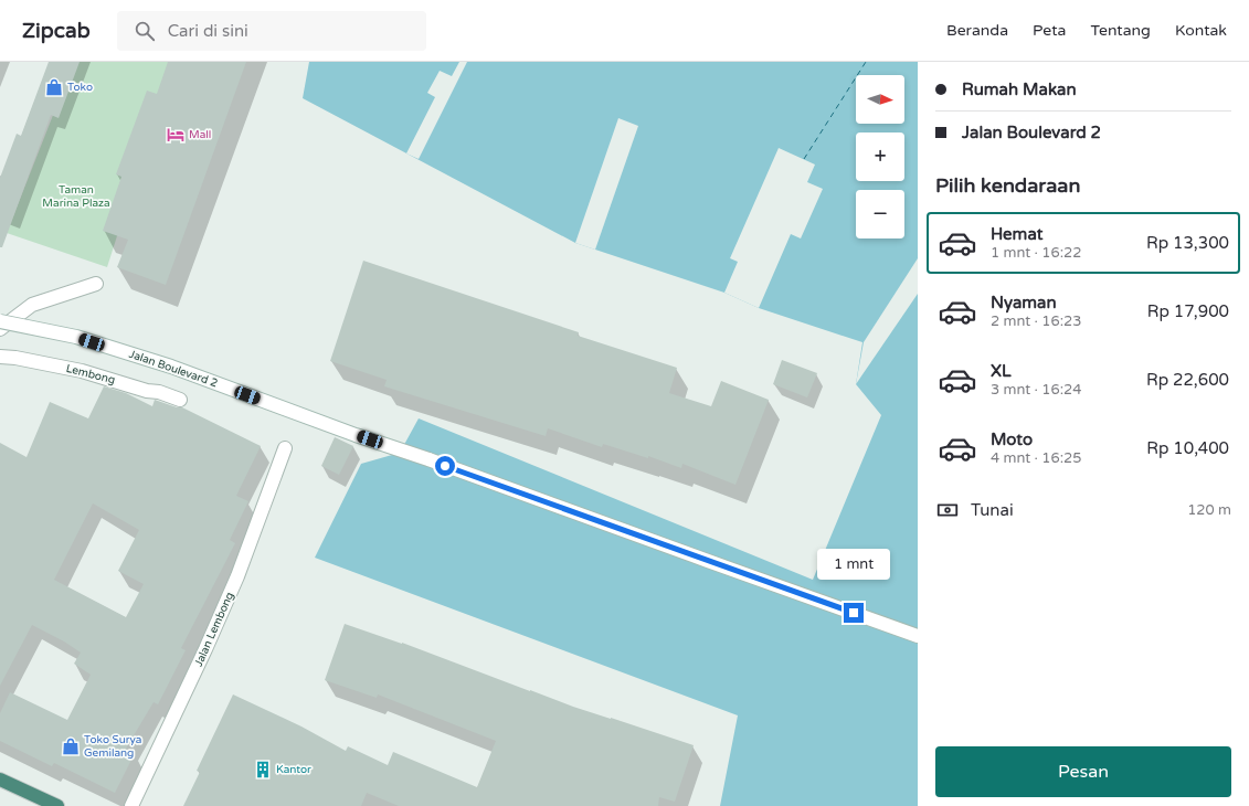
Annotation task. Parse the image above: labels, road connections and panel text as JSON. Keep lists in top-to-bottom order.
{
  "streets": {
    "main road": ["Jalan Boulevard 2", "Lembong", "Jalan Lembong"]
  },
  "parks": ["Taman Marina Plaza"],
  "places": {
    "shop": ["Toko", "Toko Surya Gemilang"],
    "hotel": ["Mall"],
    "building": ["Kantor"]
  },
  "north": "right",
  "page": {
    "header": "Zipcab",
    "search": "Cari di sini",
    "nav": [
      "Beranda",
      "Peta",
      "Tentang",
      "Kontak"
    ],
    "banner": ["Rumah Makan", "Jalan Boulevard 2"],
    "map_buttons": ["+", "−"],
    "heading": "Pilih kendaraan",
    "list": [
      {
        "name": "Hemat",
        "note": "1 mnt · 16:22",
        "value": "Rp 13,300"
      },
      {
        "name": "Nyaman",
        "note": "2 mnt · 16:23",
        "value": "Rp 17,900"
      },
      {
        "name": "XL",
        "note": "3 mnt · 16:24",
        "value": "Rp 22,600"
      },
      {
        "name": "Moto",
        "note": "4 mnt · 16:25",
        "value": "Rp 10,400"
      }
    ],
    "pay": ["Tunai", "120 m"],
    "bubble": "1 mnt",
    "buttons": "Pesan"
  }
}
